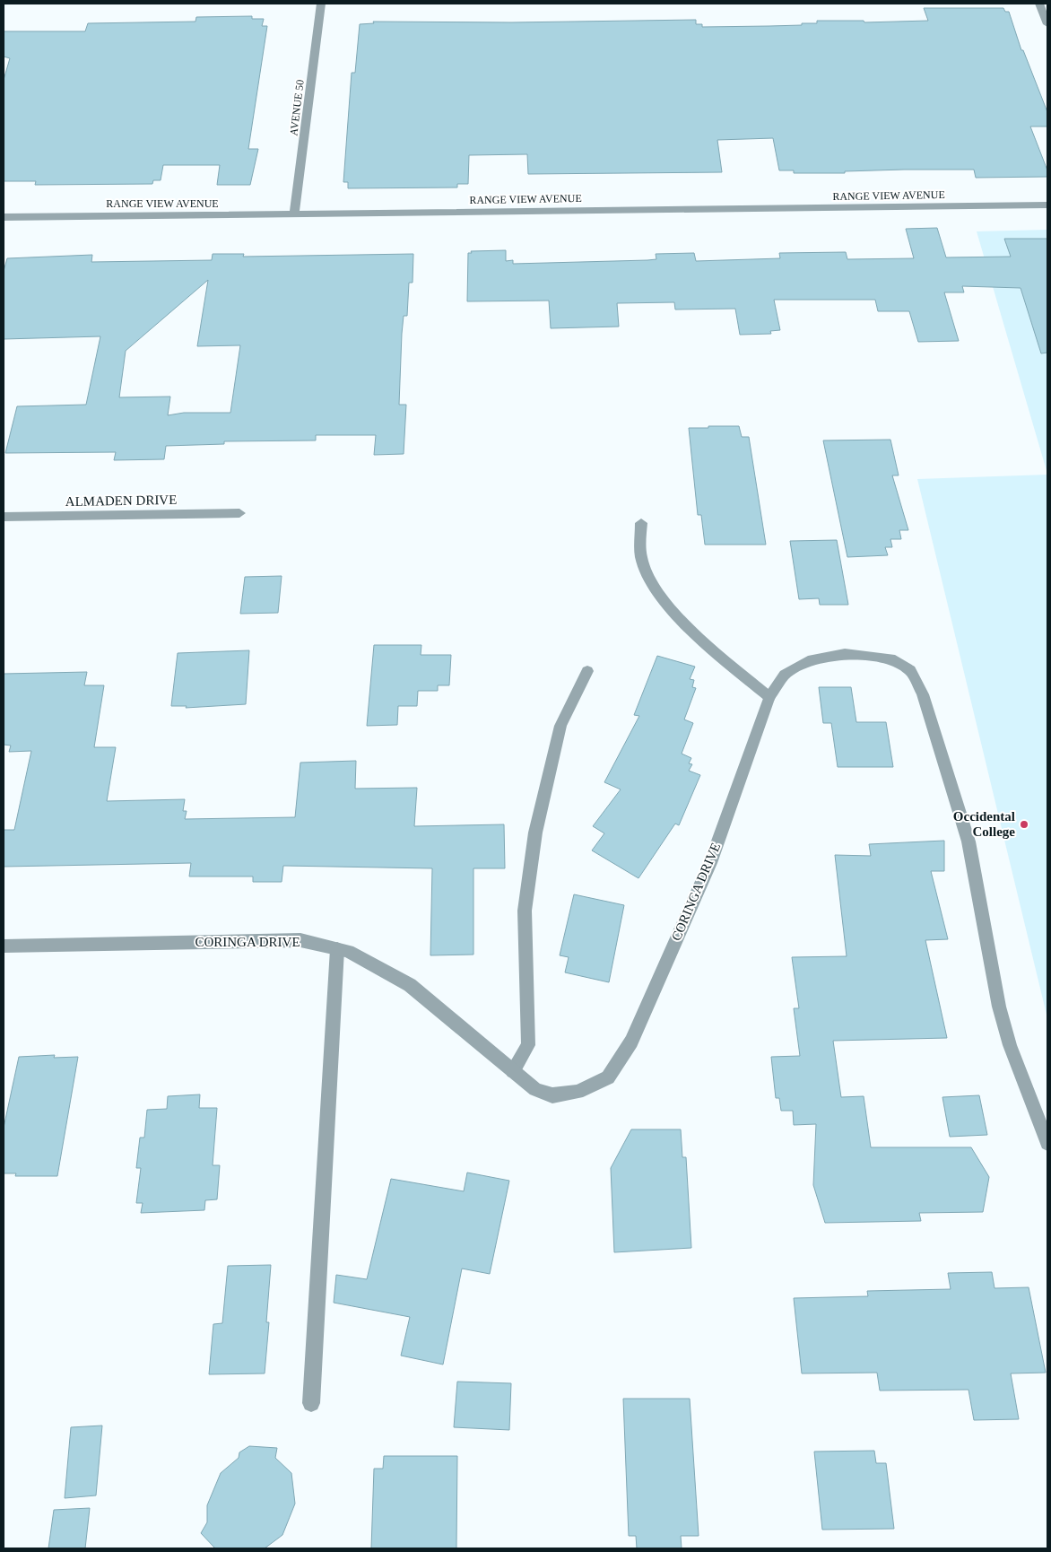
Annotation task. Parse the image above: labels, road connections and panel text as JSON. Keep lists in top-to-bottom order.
{
  "streets": {
    "street": [
      "AVENUE 50",
      "RANGE VIEW AVENUE",
      "ALMADEN DRIVE",
      "CORINGA DRIVE"
    ]
  },
  "crossings": [
    ["AVENUE 50", "RANGE VIEW AVENUE"]
  ],
  "places": ["Occidental College"]
}
